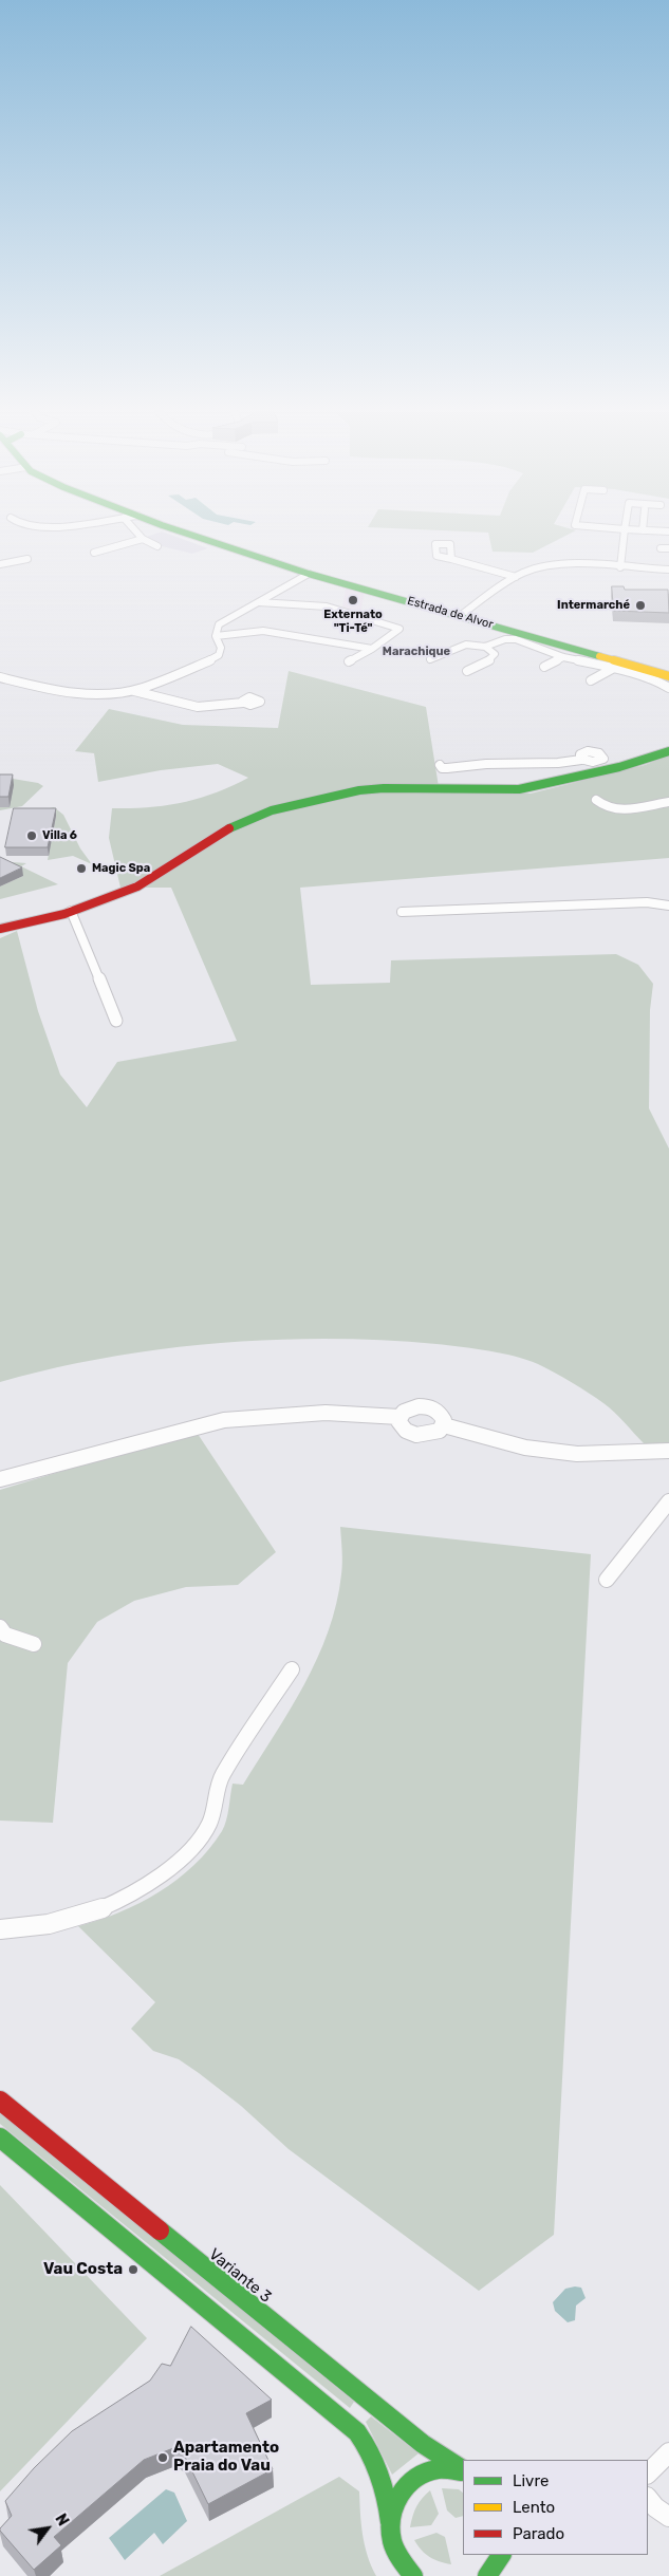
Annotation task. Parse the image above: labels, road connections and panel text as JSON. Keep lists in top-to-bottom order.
{
  "streets": {
    "street": ["Estrada de Alvor", "Variante 3"]
  },
  "districts": ["Marachique"],
  "places": [
    "Externato \"Ti-Té\"",
    "Intermarché",
    "Villa 6",
    "Magic Spa",
    "Vau Costa",
    "Apartamento Praia do Vau"
  ],
  "legend": ["Livre", "Lento", "Parado"],
  "north": "top right"
}
